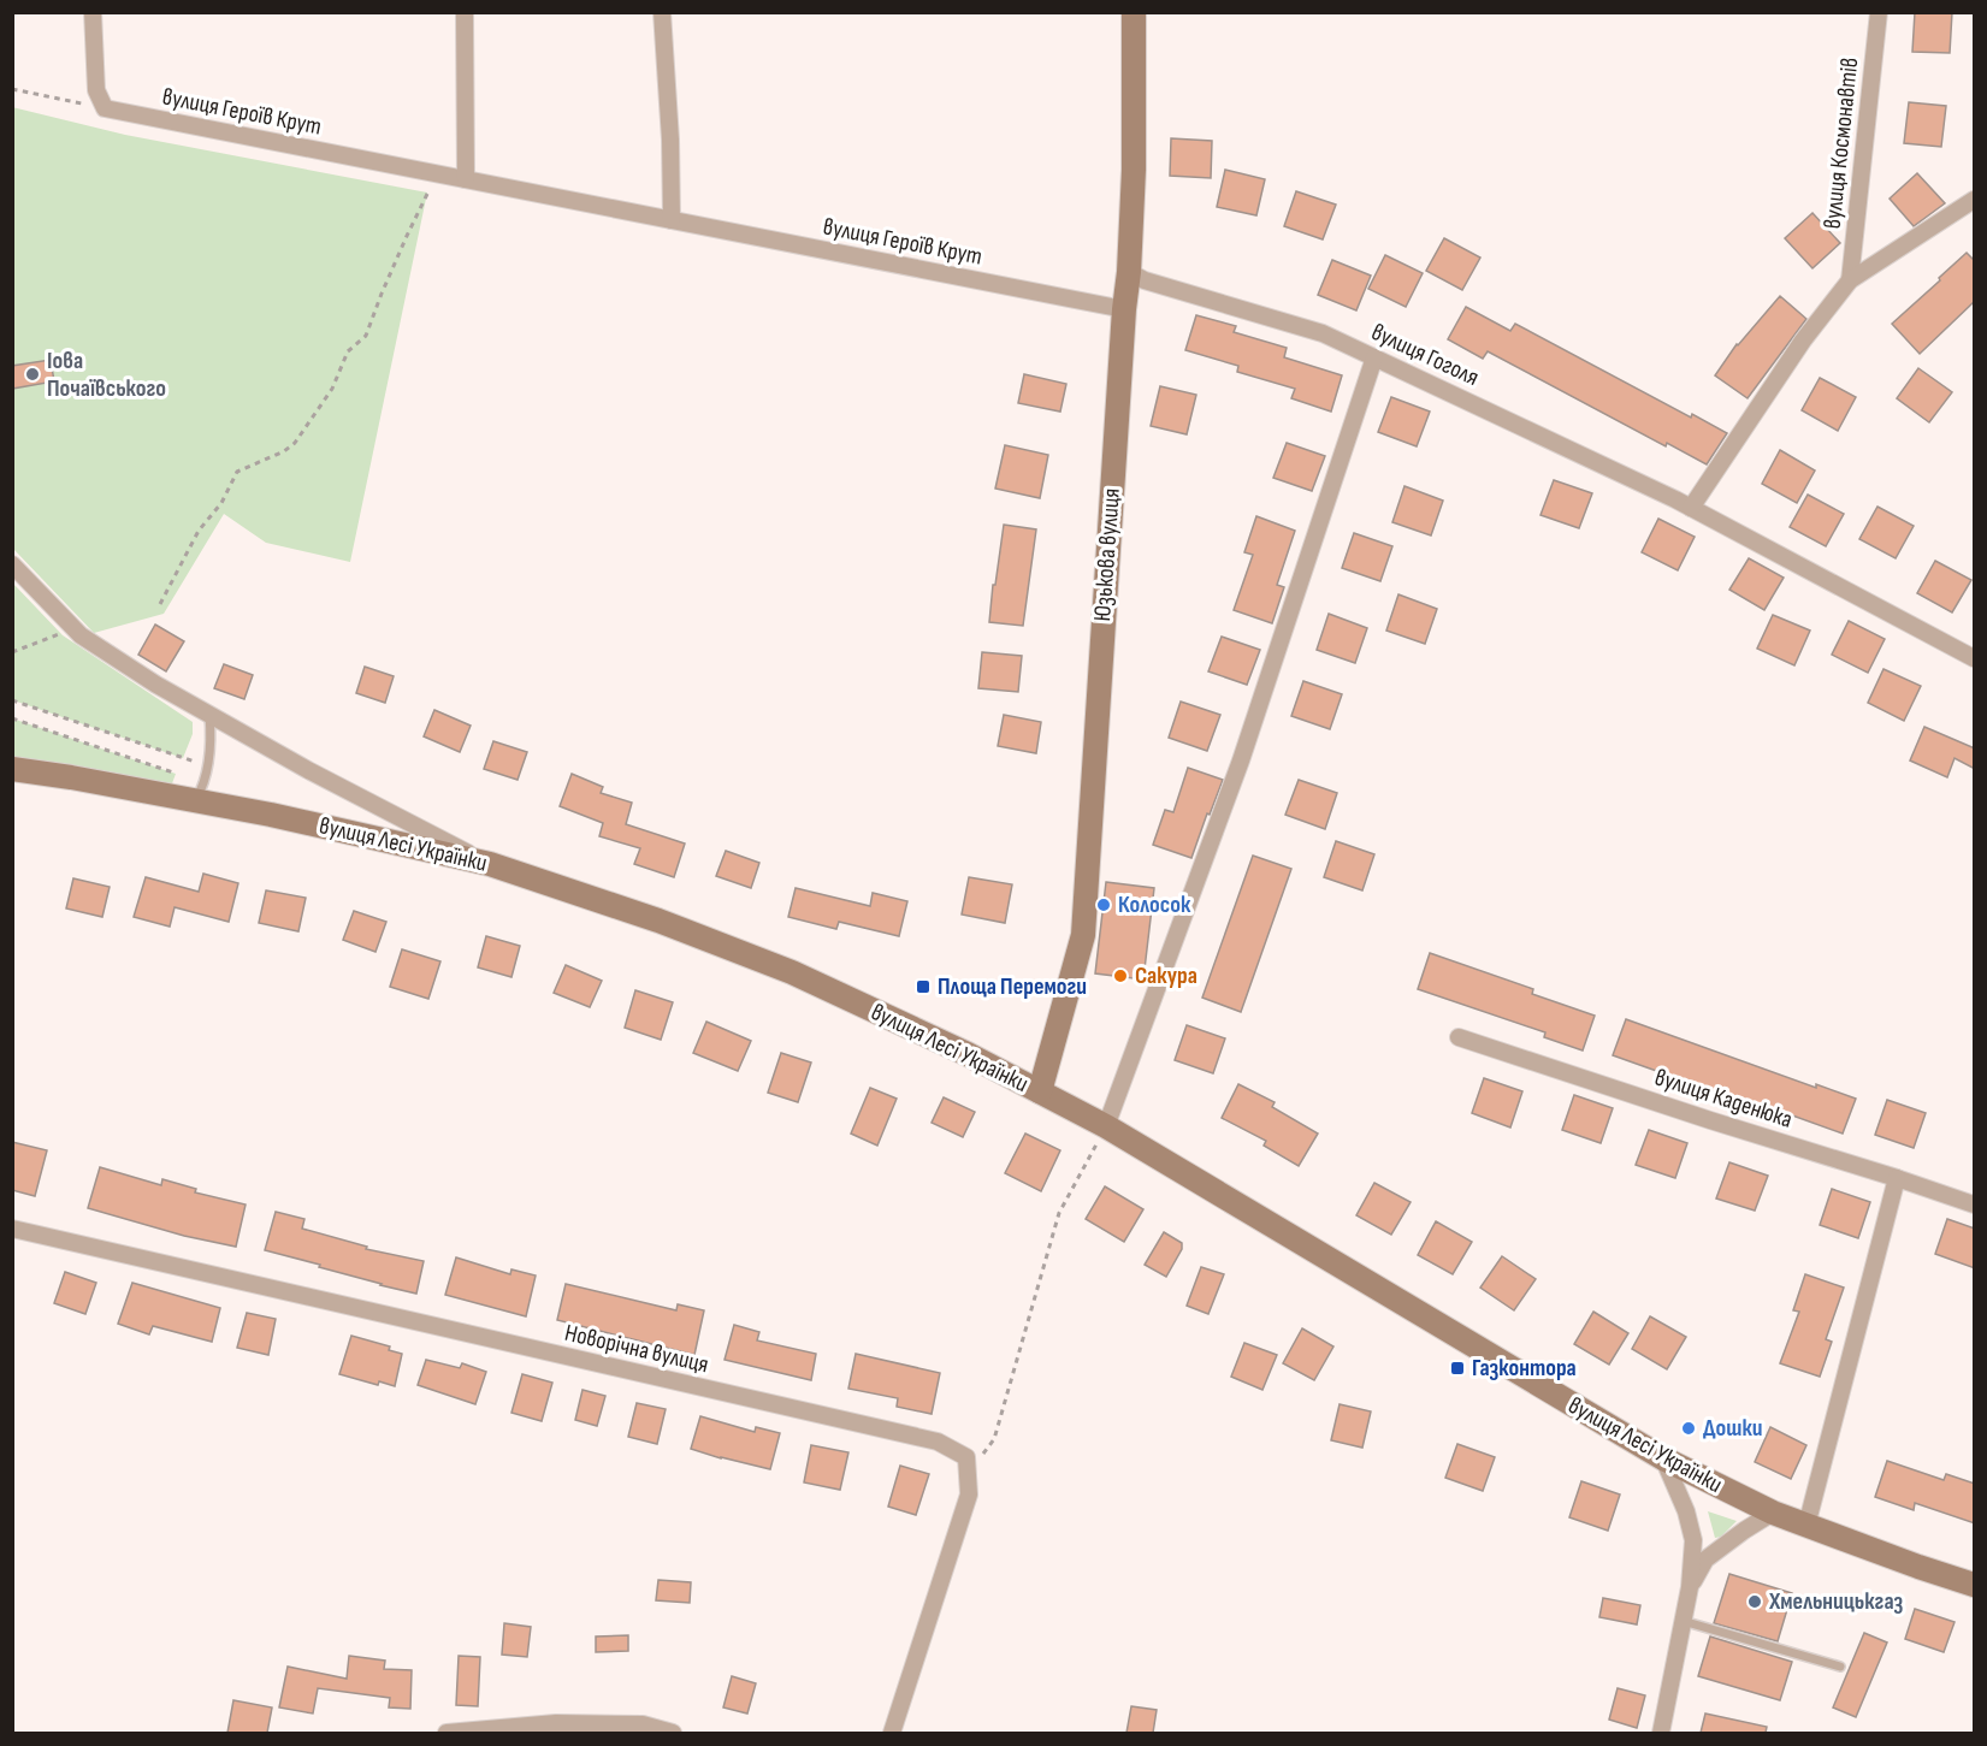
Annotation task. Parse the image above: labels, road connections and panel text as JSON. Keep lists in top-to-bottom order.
{
  "streets": {
    "main road": ["Юзькова вулиця", "вулиця Лесі Українки"],
    "street": [
      "вулиця Героїв Крут",
      "вулиця Космонавтів",
      "вулиця Гоголя",
      "вулиця Каденюка",
      "Новорічна вулиця"
    ]
  },
  "crossings": [
    ["вулиця Героїв Крут", "Юзькова вулиця"],
    ["вулиця Гоголя", "Юзькова вулиця"],
    ["Юзькова вулиця", "вулиця Лесі Українки"]
  ],
  "places": {
    "other": [
      "Іова Почаївського",
      "Колосок",
      "Сакура",
      "Дошки",
      "Хмельницькгаз"
    ],
    "transit": ["Площа Перемоги", "Газконтора"]
  }
}
